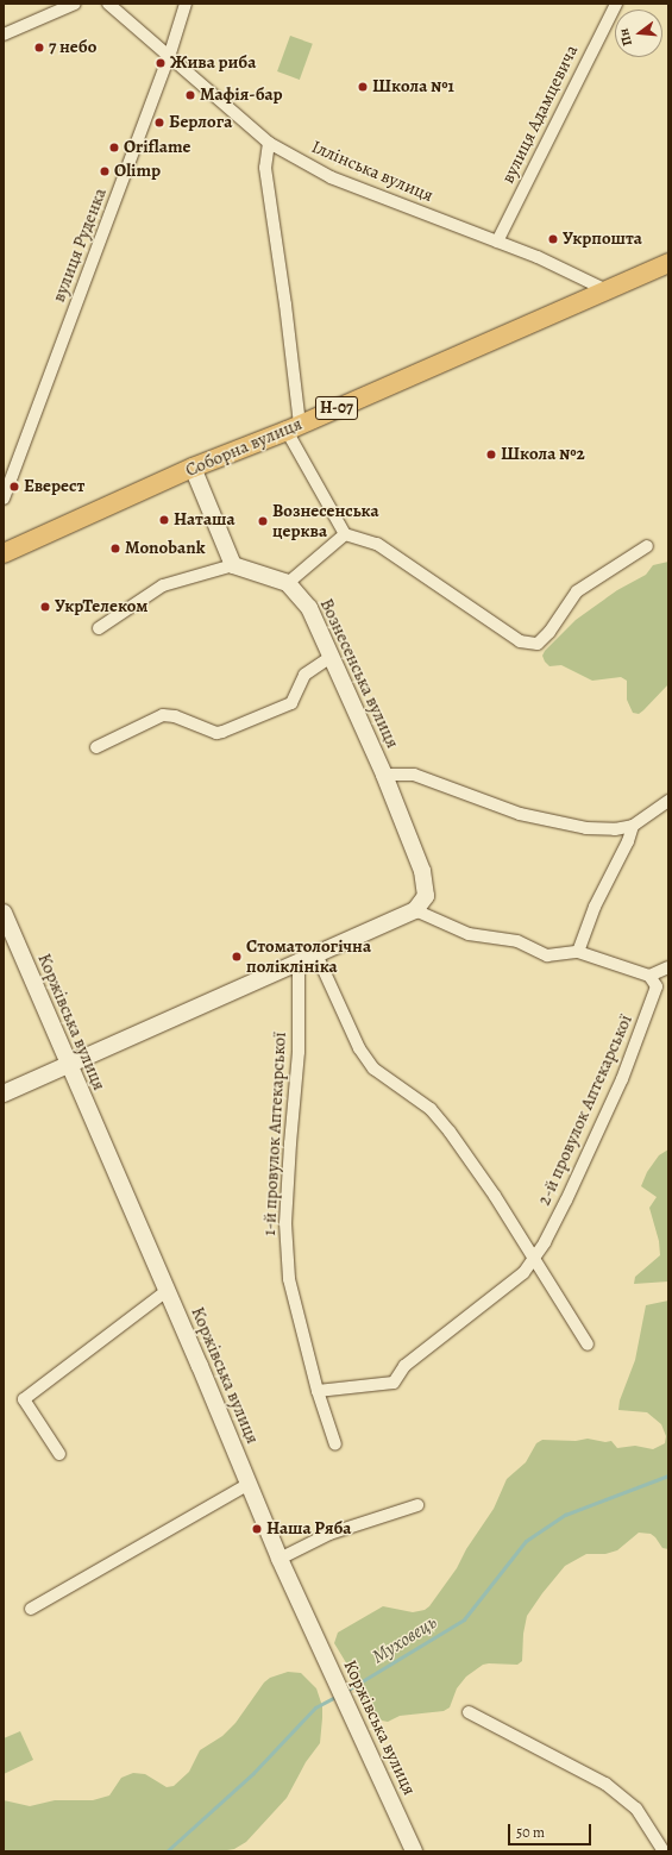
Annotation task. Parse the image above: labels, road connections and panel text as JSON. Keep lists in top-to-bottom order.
{
  "streets": {
    "main road": ["Н-07", "Соборна вулиця"],
    "street": [
      "вулиця Адамцевича",
      "Іллінська вулиця",
      "вулиця Руденка",
      "Вознесенська вулиця",
      "Коржівська вулиця",
      "2-й провулок Аптекарської",
      "1-й провулок Аптекарської"
    ]
  },
  "crossings": [
    ["вулиця Адамцевича", "Іллінська вулиця"],
    ["Іллінська вулиця", "вулиця Руденка"],
    ["Іллінська вулиця", "Соборна вулиця"]
  ],
  "water": ["Муховець"],
  "places": [
    "7 небо",
    "Жива риба",
    "Школа №1",
    "Мафія-бар",
    "Берлога",
    "Oriflame",
    "Olimp",
    "Укрпошта",
    "Школа №2",
    "Еверест",
    "Наташа",
    "Вознесенська церква",
    "Monobank",
    "УкрТелеком",
    "Стоматологічна поліклініка",
    "Наша Ряба"
  ],
  "scale_bar": "50 m",
  "north": "left"
}
